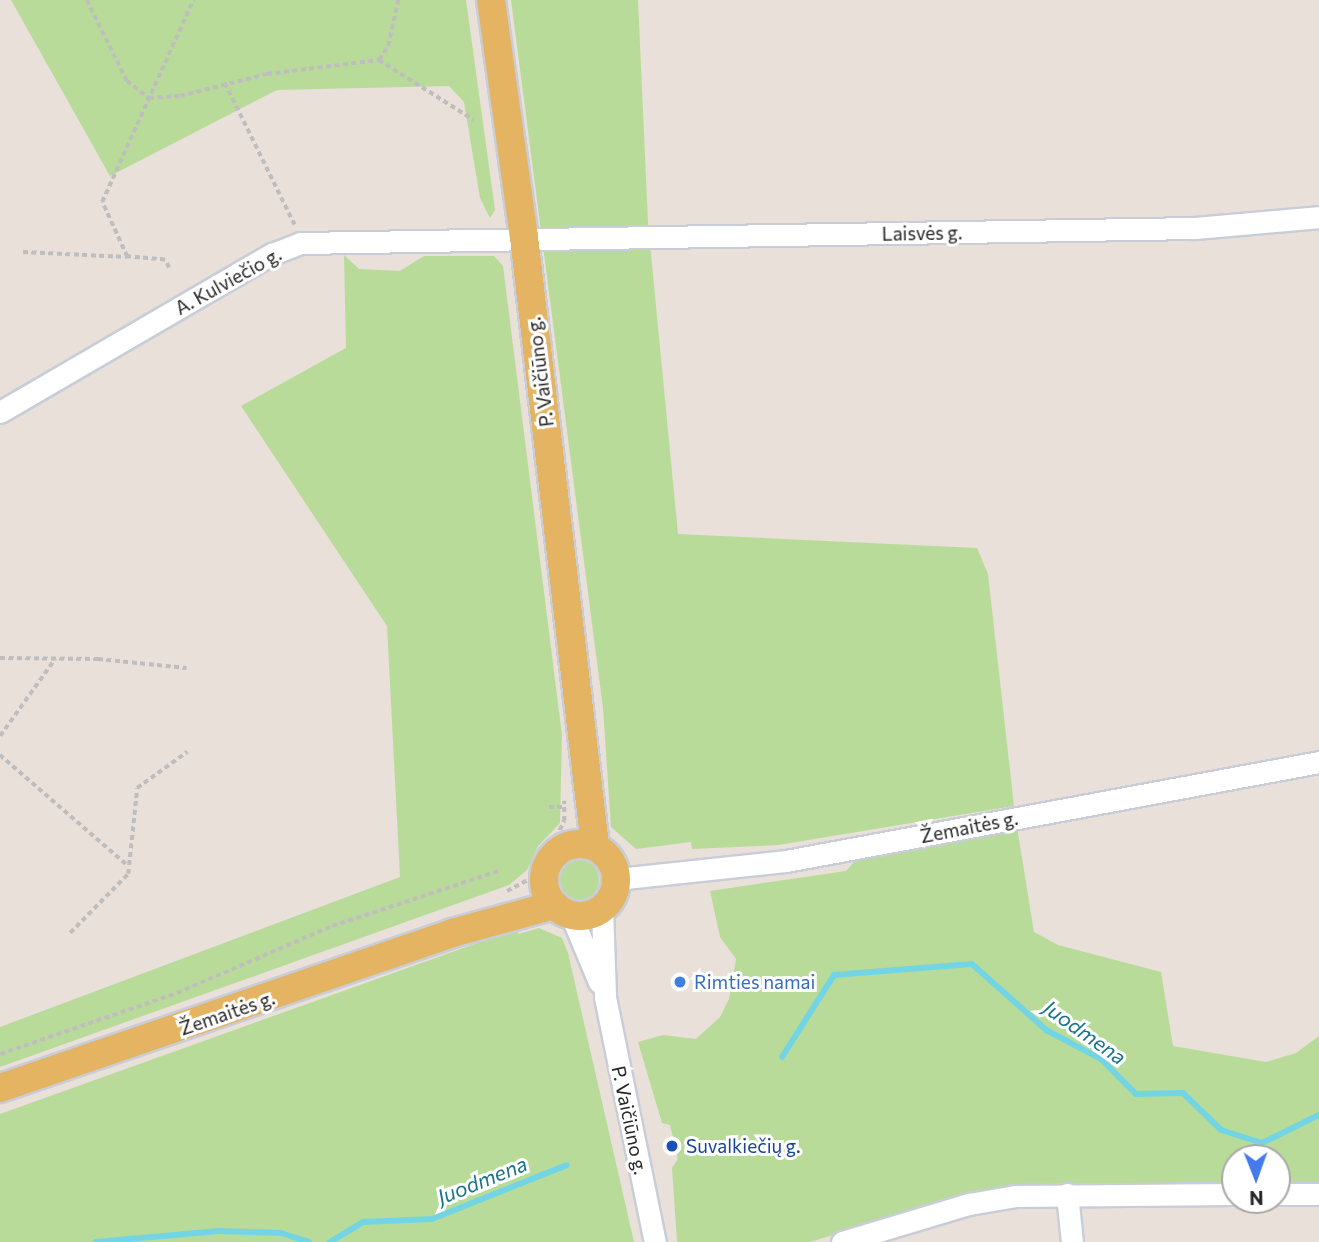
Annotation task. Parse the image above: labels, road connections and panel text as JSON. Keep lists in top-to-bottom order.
{
  "streets": {
    "main road": ["P. Vaičiūno g.", "Žemaitės g."],
    "street": ["Laisvės g.", "A. Kulviečio g."]
  },
  "crossings": [
    ["Laisvės g.", "A. Kulviečio g."],
    ["Laisvės g.", "P. Vaičiūno g."],
    ["A. Kulviečio g.", "P. Vaičiūno g."],
    ["P. Vaičiūno g.", "Žemaitės g."]
  ],
  "water": ["Juodmena"],
  "places": ["Rimties namai", "Suvalkiečių g."],
  "north": "bottom"
}
